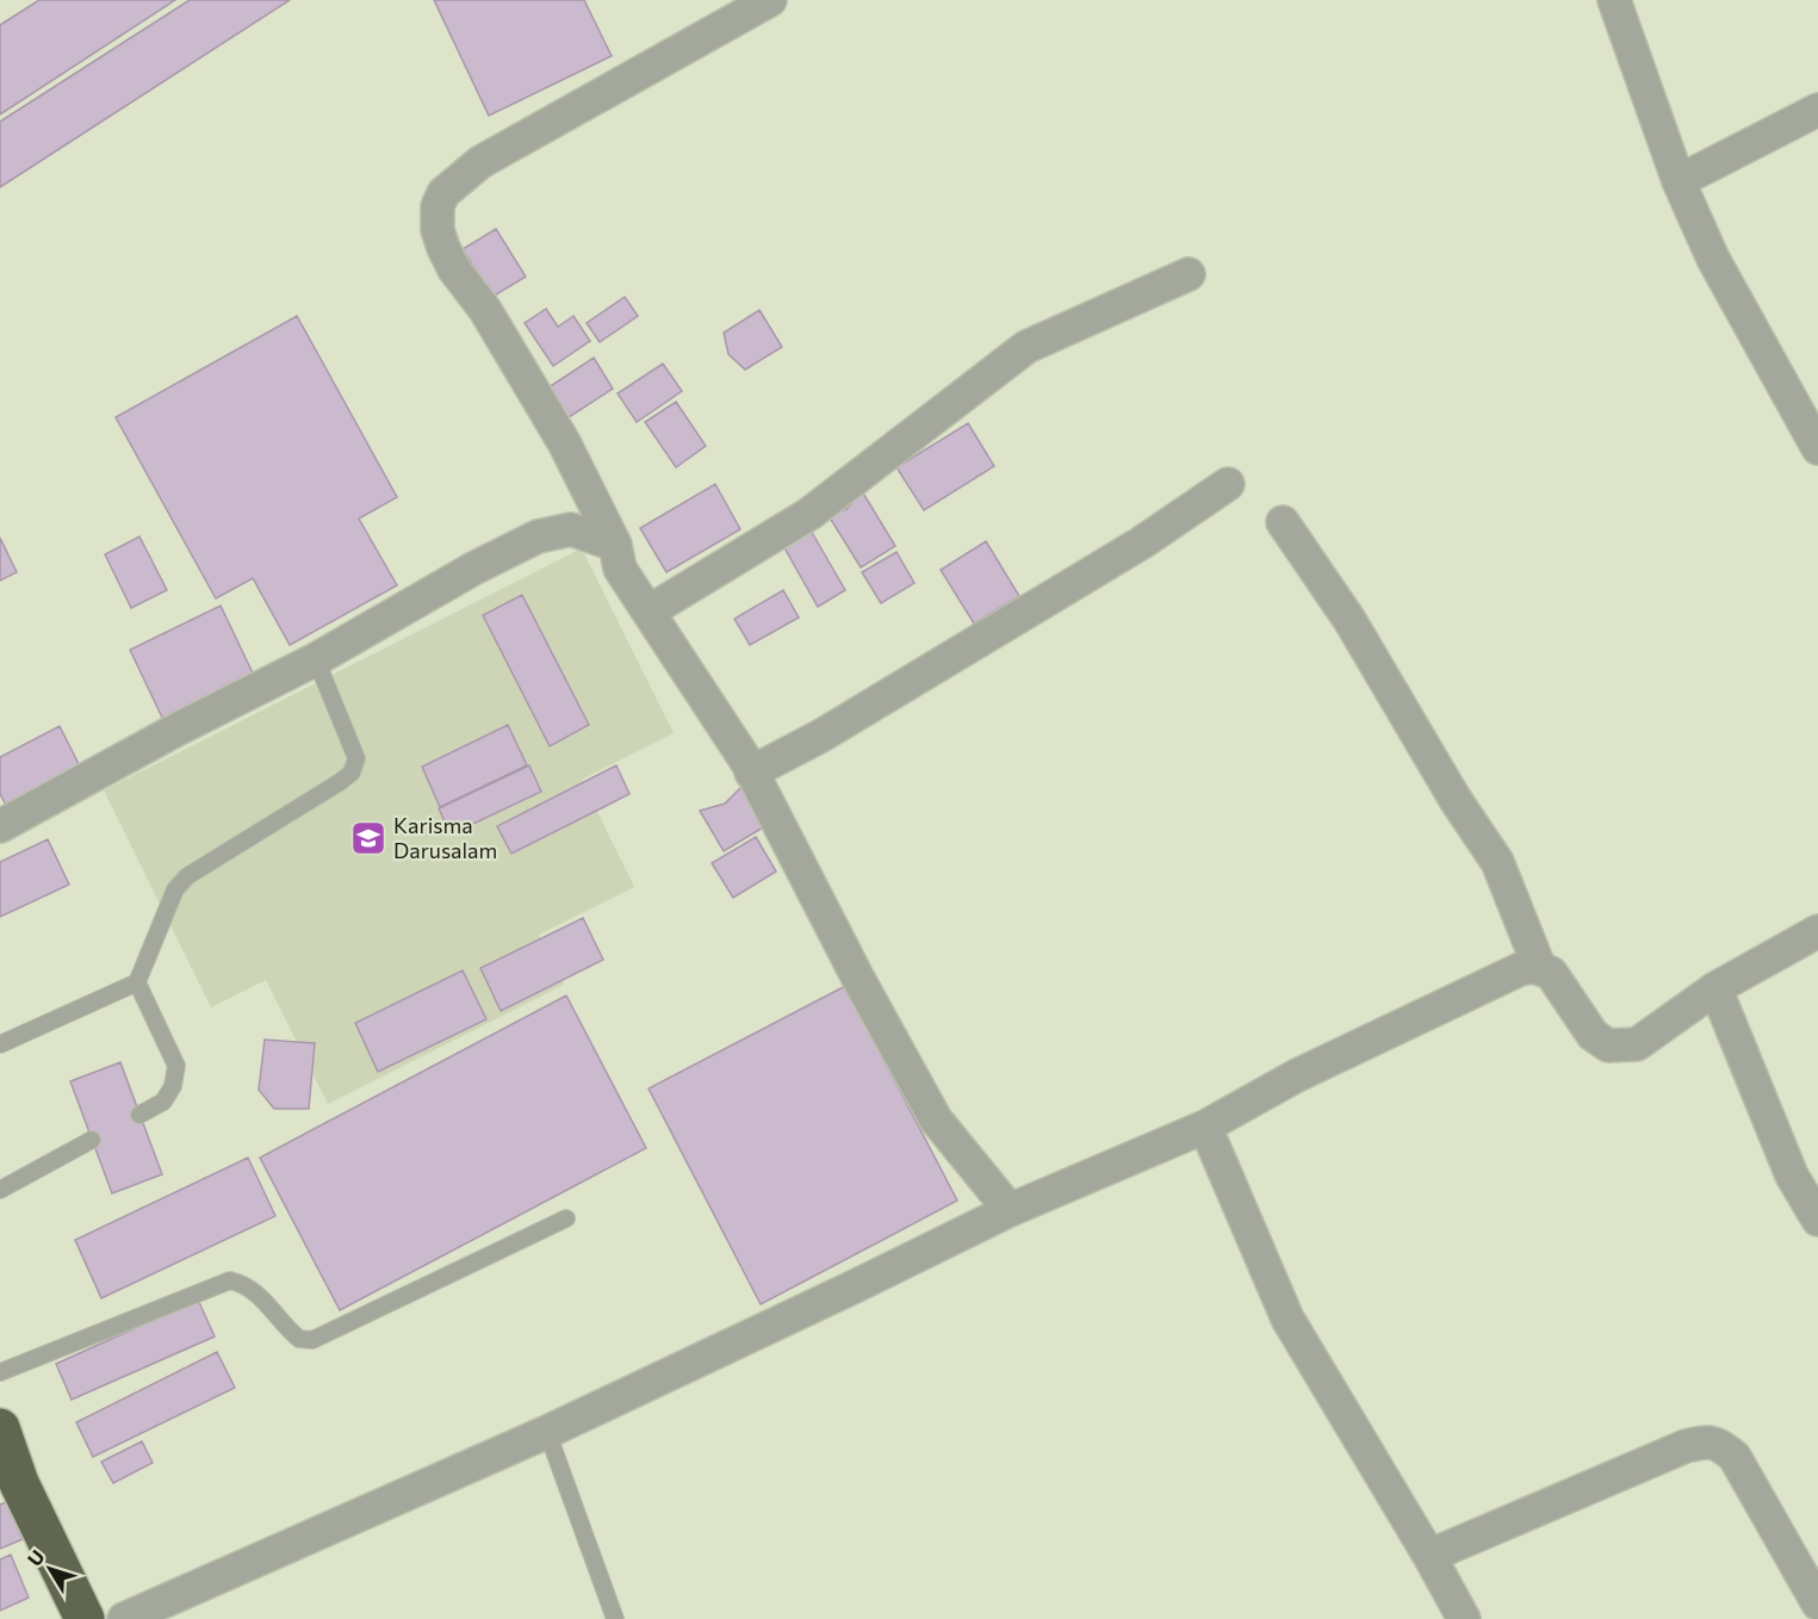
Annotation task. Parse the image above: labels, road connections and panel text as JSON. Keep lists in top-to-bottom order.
{
  "places": {
    "school or university": ["Karisma Darusalam"]
  },
  "north": "top left"
}
